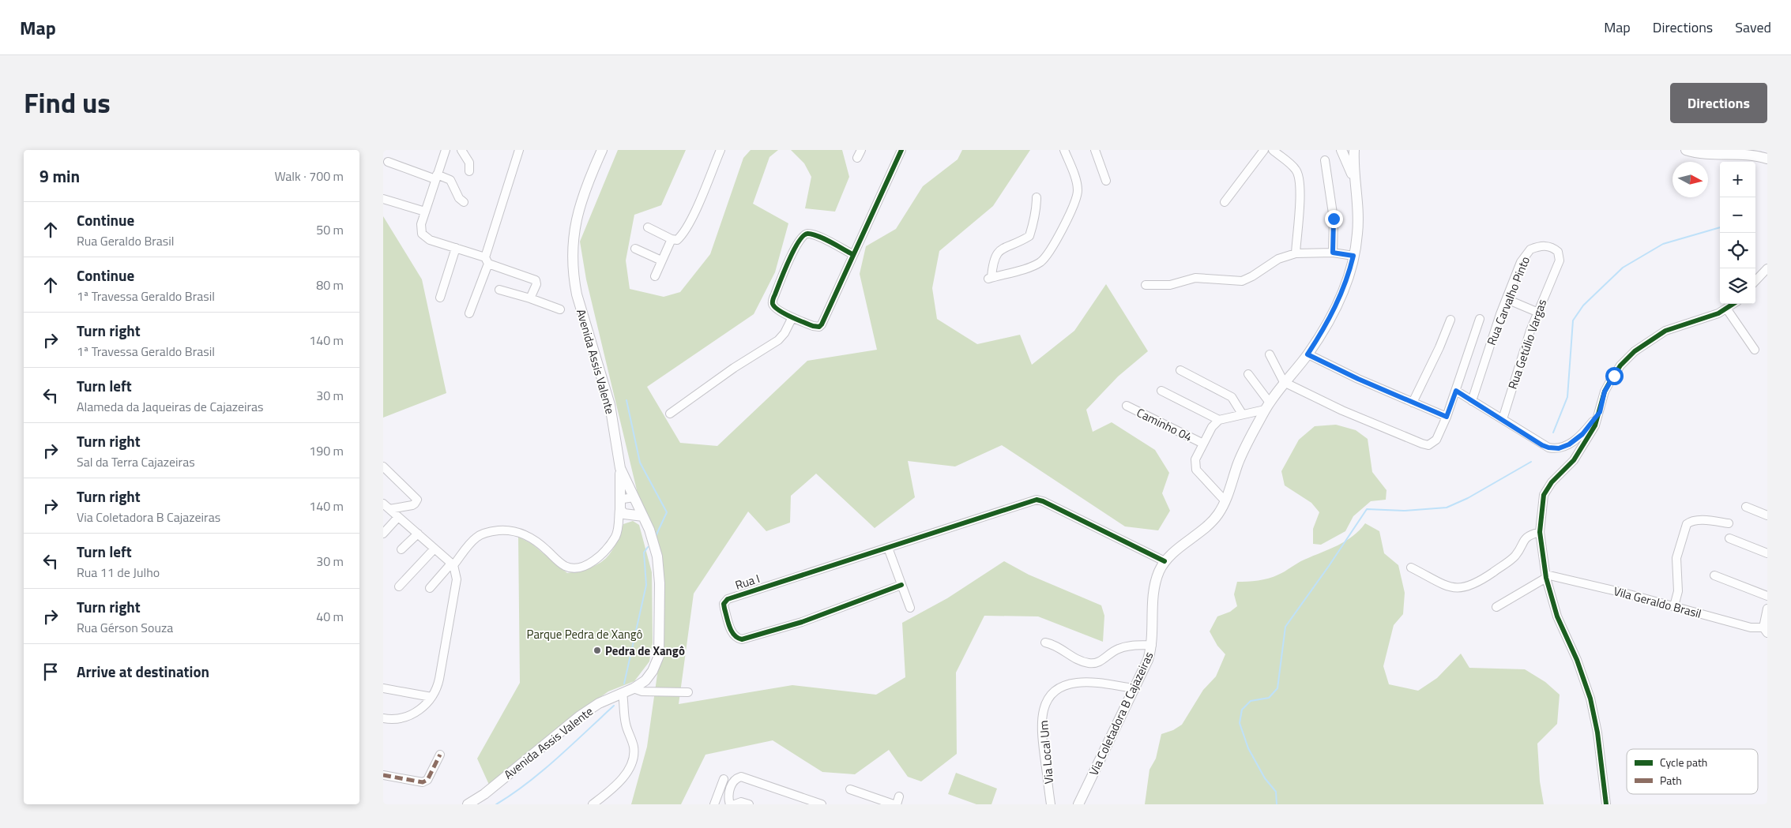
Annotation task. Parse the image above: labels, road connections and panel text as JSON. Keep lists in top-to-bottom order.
{
  "streets": {
    "main road": ["Avenida Assis Valente", "Via Coletadora B Cajazeiras"],
    "street": [
      "Rua Carvalho Pinto",
      "Rua Getúlio Vargas",
      "Caminho 04",
      "Rua I",
      "Vila Geraldo Brasil",
      "Via Local Um"
    ]
  },
  "crossings": [
    ["Rua Carvalho Pinto", "Rua Getúlio Vargas"],
    ["Rua I", "Via Coletadora B Cajazeiras"],
    ["Via Coletadora B Cajazeiras", "Via Local Um"]
  ],
  "parks": ["Parque Pedra de Xangô"],
  "places": ["Pedra de Xangô"],
  "legend": ["Cycle path", "Path"],
  "north": "right",
  "page": {
    "header": "Map",
    "nav": ["Map", "Directions", "Saved"],
    "title": "Find us",
    "buttons": "Directions",
    "heading": ["9 min", "Walk · 700 m"],
    "map_buttons": ["+", "−"],
    "list": [
      ["Continue", "Rua Geraldo Brasil", "50 m"],
      ["Continue", "1ª Travessa Geraldo Brasil", "80 m"],
      ["Turn right", "1ª Travessa Geraldo Brasil", "140 m"],
      ["Turn left", "Alameda da Jaqueiras de Cajazeiras", "30 m"],
      ["Turn right", "Sal da Terra Cajazeiras", "190 m"],
      ["Turn right", "Via Coletadora B Cajazeiras", "140 m"],
      ["Turn left", "Rua 11 de Julho", "30 m"],
      ["Turn right", "Rua Gérson Souza", "40 m"],
      "Arrive at destination"
    ]
  }
}
